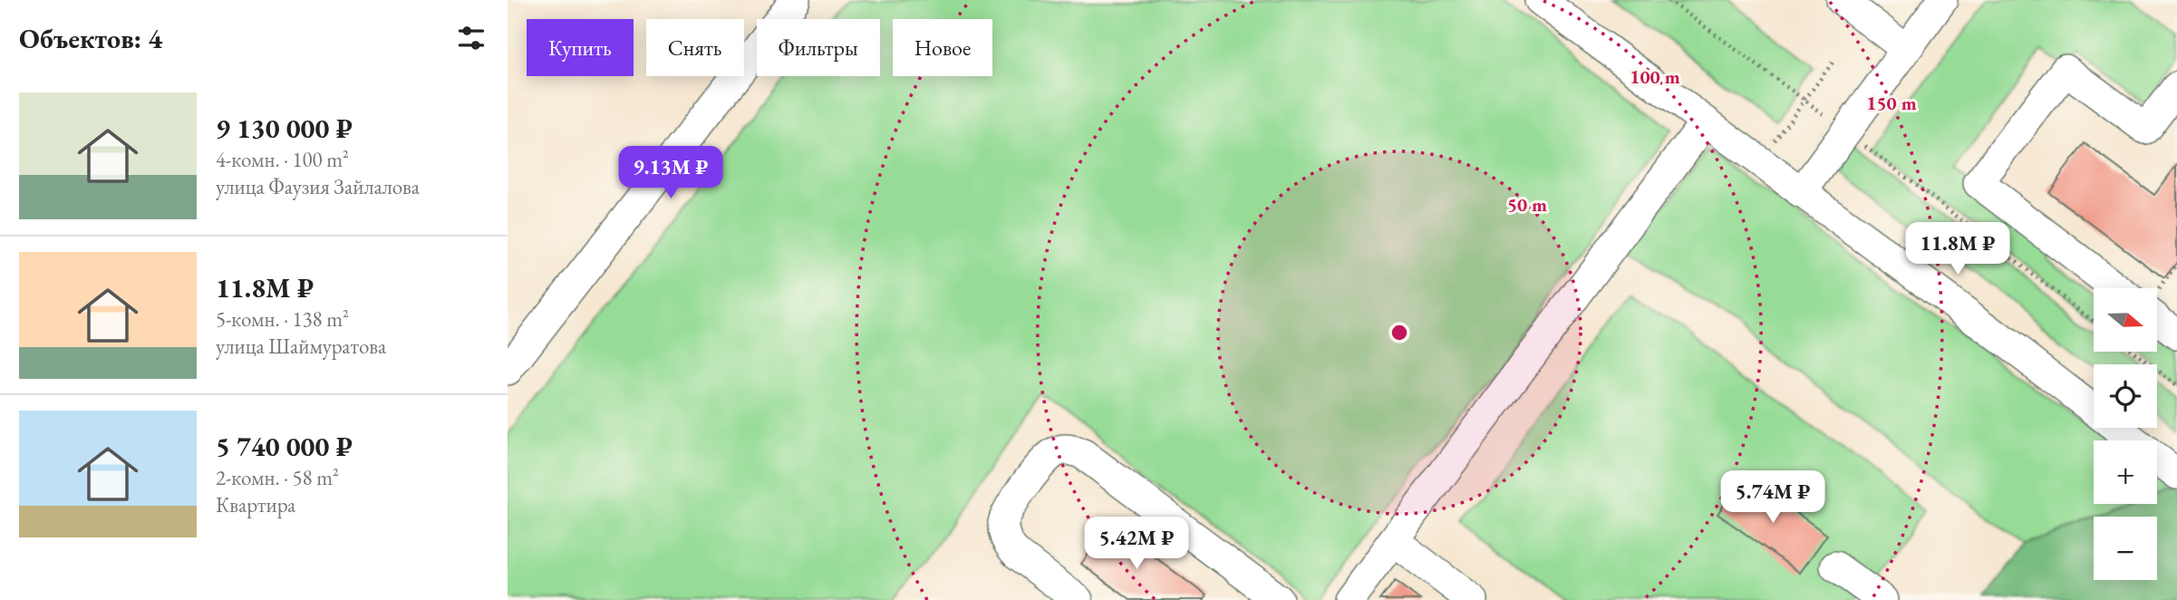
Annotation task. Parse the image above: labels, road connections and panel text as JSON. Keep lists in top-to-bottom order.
{
  "north": "right",
  "page": {
    "heading": "Объектов: 4",
    "chip": [
      "Купить",
      "Снять",
      "Фильтры",
      "Новое"
    ],
    "list": [
      {
        "name": "9 130 000 ₽",
        "note": "4-комн. · 100 m² · улица Фаузия Зайлалова"
      },
      {
        "name": "11.8M ₽",
        "note": "5-комн. · 138 m² · улица Шаймуратова"
      },
      {
        "name": "5 740 000 ₽",
        "note": "2-комн. · 58 m² · Квартира"
      }
    ],
    "price": [
      "9.13M ₽",
      "11.8M ₽",
      "5.74M ₽",
      "5.42M ₽"
    ],
    "map_buttons": ["+", "−"]
  },
  "rings": ["100 m", "150 m", "50 m"]
}
